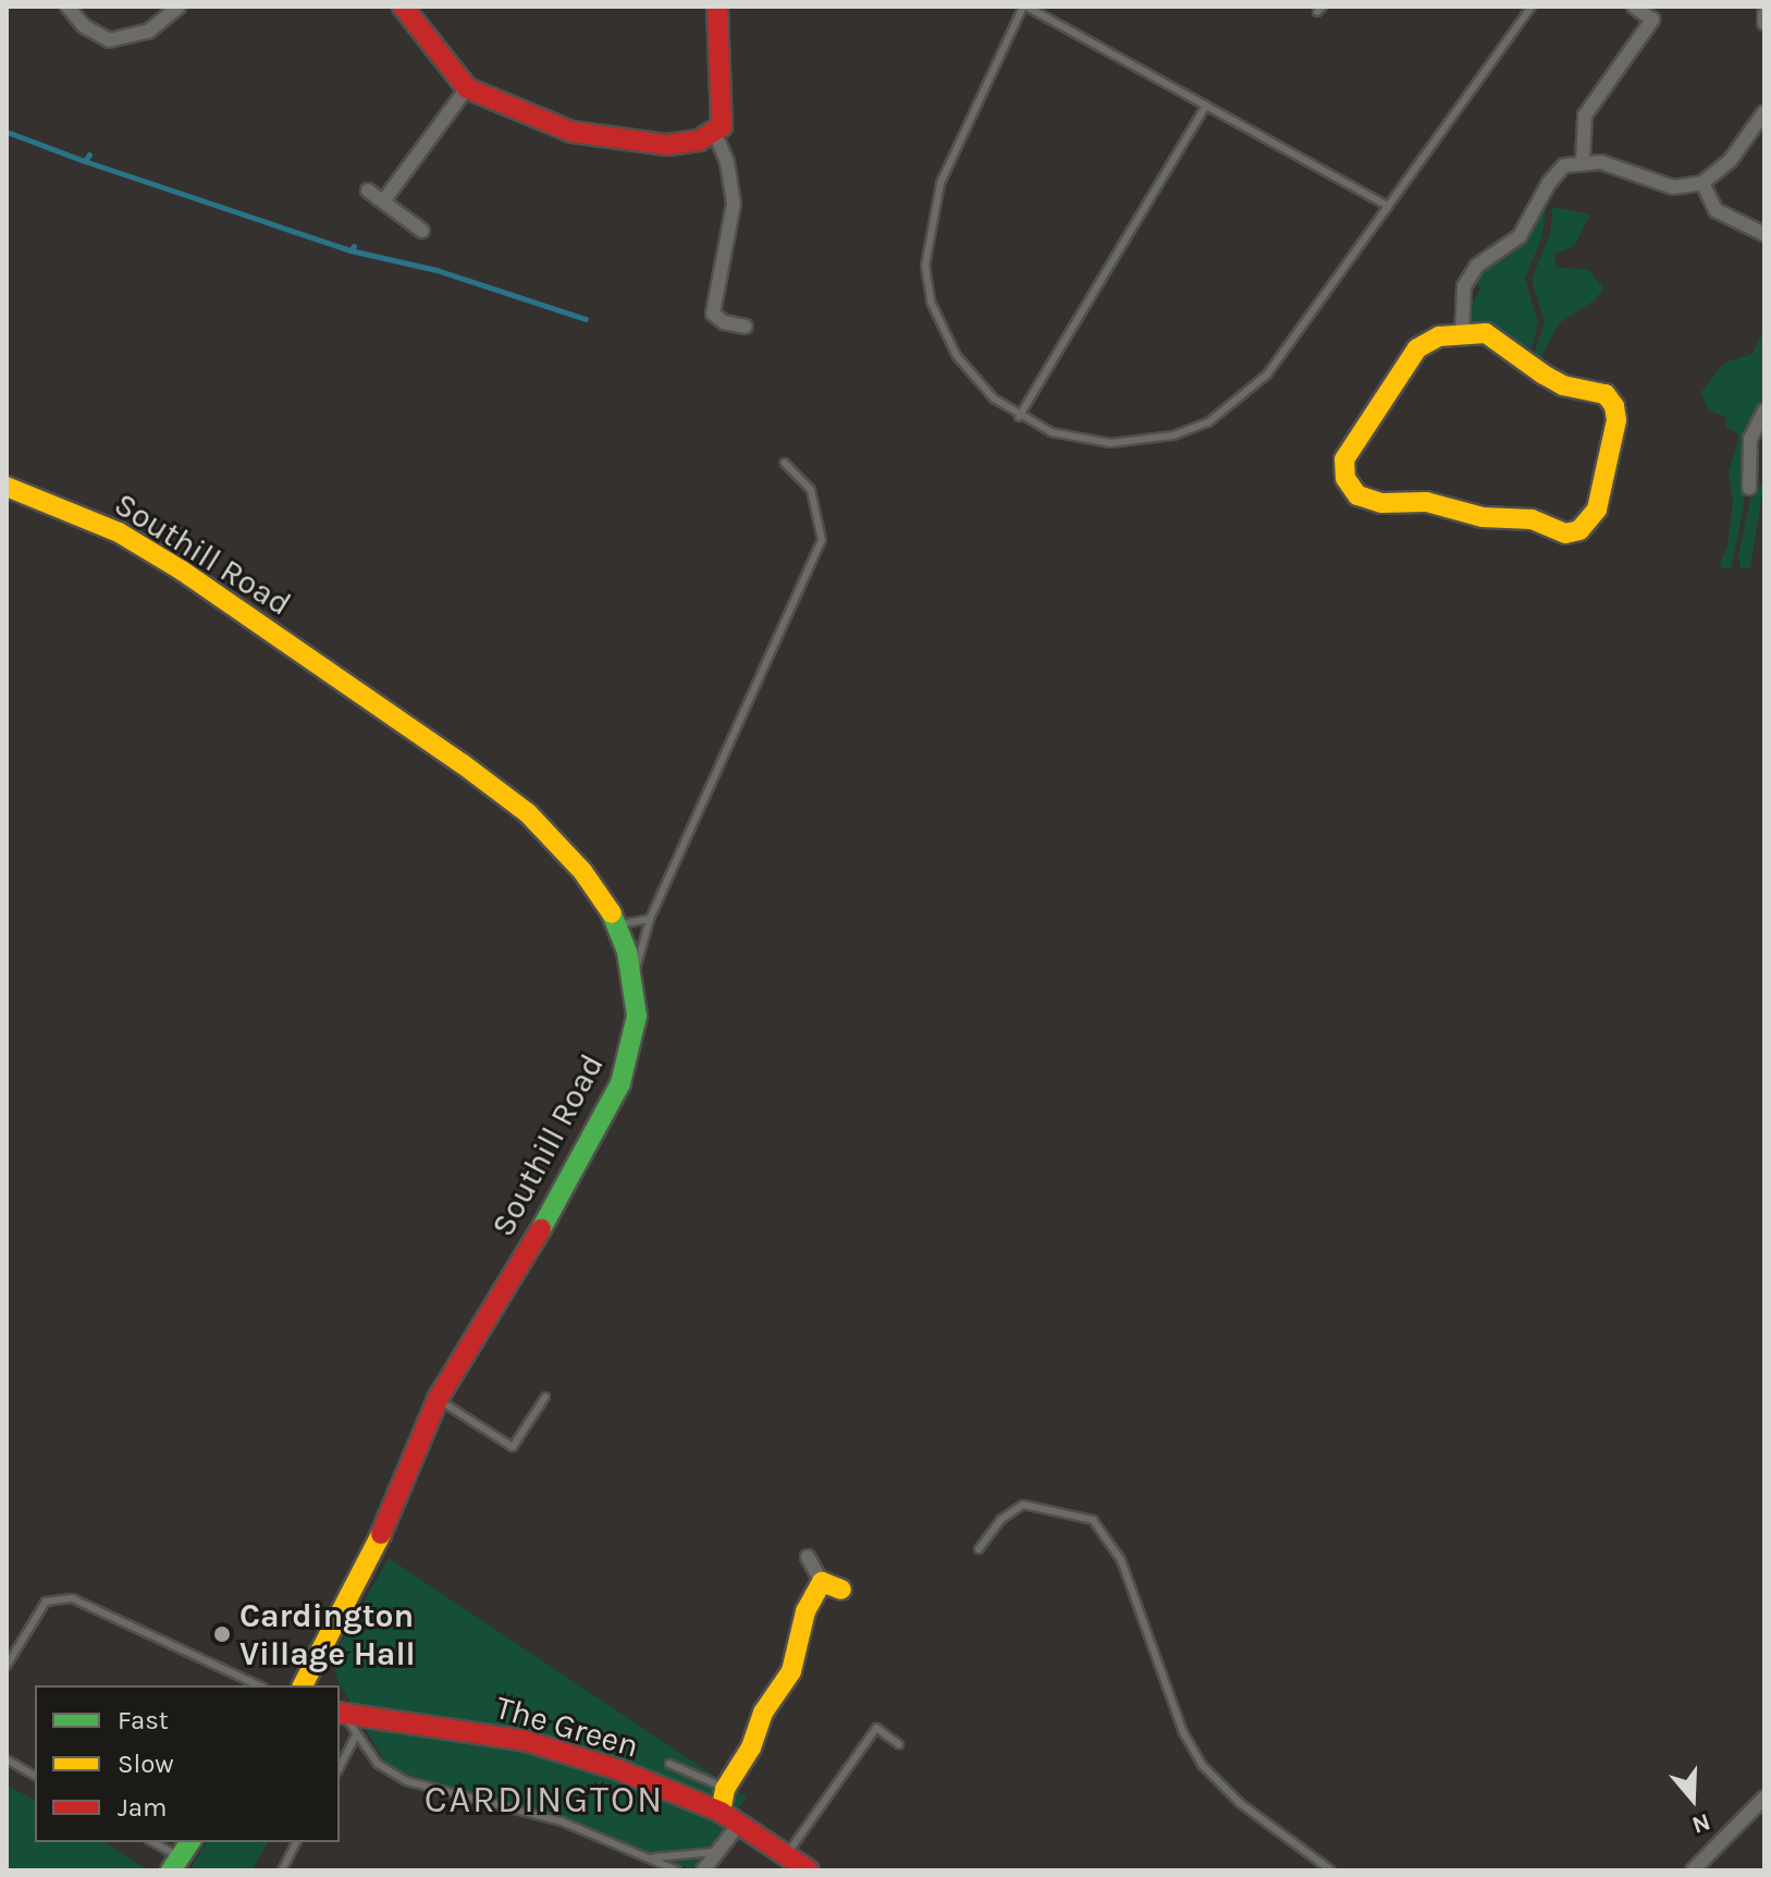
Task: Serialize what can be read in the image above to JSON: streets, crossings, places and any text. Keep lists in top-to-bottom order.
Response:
{
  "streets": {
    "street": ["Southill Road", "The Green"]
  },
  "districts": ["CARDINGTON"],
  "places": ["Cardington Village Hall"],
  "legend": ["Fast", "Slow", "Jam"],
  "north": "bottom"
}
